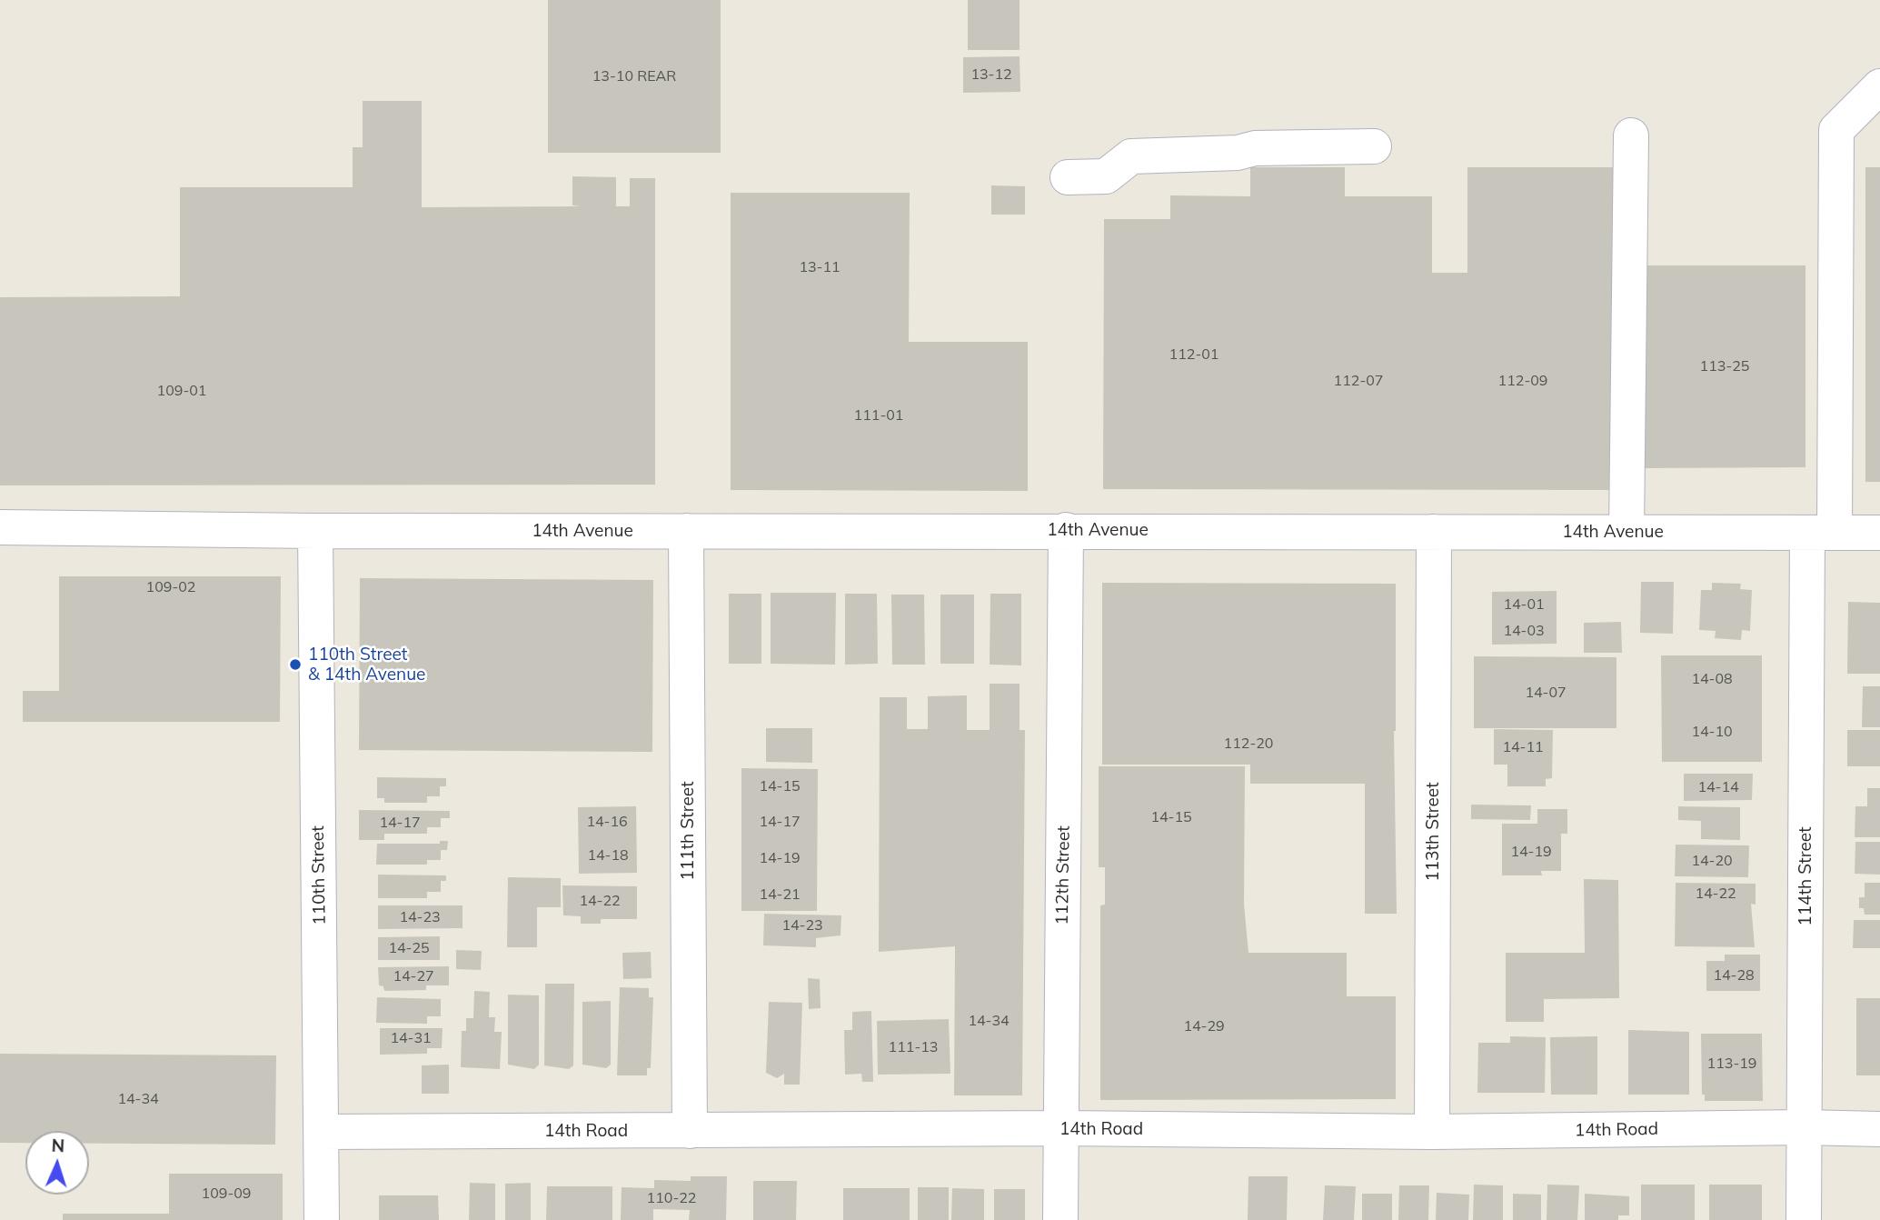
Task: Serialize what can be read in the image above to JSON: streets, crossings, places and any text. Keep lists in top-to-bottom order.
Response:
{
  "streets": {
    "street": [
      "14th Avenue",
      "111th Street",
      "113th Street",
      "110th Street",
      "112th Street",
      "114th Street",
      "14th Road"
    ]
  },
  "crossings": [
    ["14th Avenue", "111th Street"],
    ["14th Avenue", "113th Street"],
    ["14th Avenue", "110th Street"],
    ["14th Avenue", "112th Street"],
    ["14th Avenue", "114th Street"],
    ["111th Street", "14th Road"],
    ["113th Street", "14th Road"],
    ["110th Street", "14th Road"],
    ["112th Street", "14th Road"],
    ["114th Street", "14th Road"]
  ],
  "places": ["110th Street & 14th Avenue"],
  "house_numbers": [
    "13-12",
    "13-10 REAR",
    "13-11",
    "112-01",
    "113-25",
    "112-07",
    "112-09",
    "109-01",
    "111-01",
    "109-02",
    "14-01",
    "14-03",
    "14-08",
    "14-07",
    "14-10",
    "112-20",
    "14-11",
    "14-15",
    "14-14",
    "14-15",
    "14-16",
    "14-17",
    "14-17",
    "14-19",
    "14-18",
    "14-19",
    "14-20",
    "14-22",
    "14-21",
    "14-22",
    "14-23",
    "14-23",
    "14-25",
    "14-28",
    "14-27",
    "14-34",
    "14-29",
    "14-31",
    "111-13",
    "113-19",
    "14-34",
    "109-09",
    "110-22"
  ],
  "north": "top"
}
